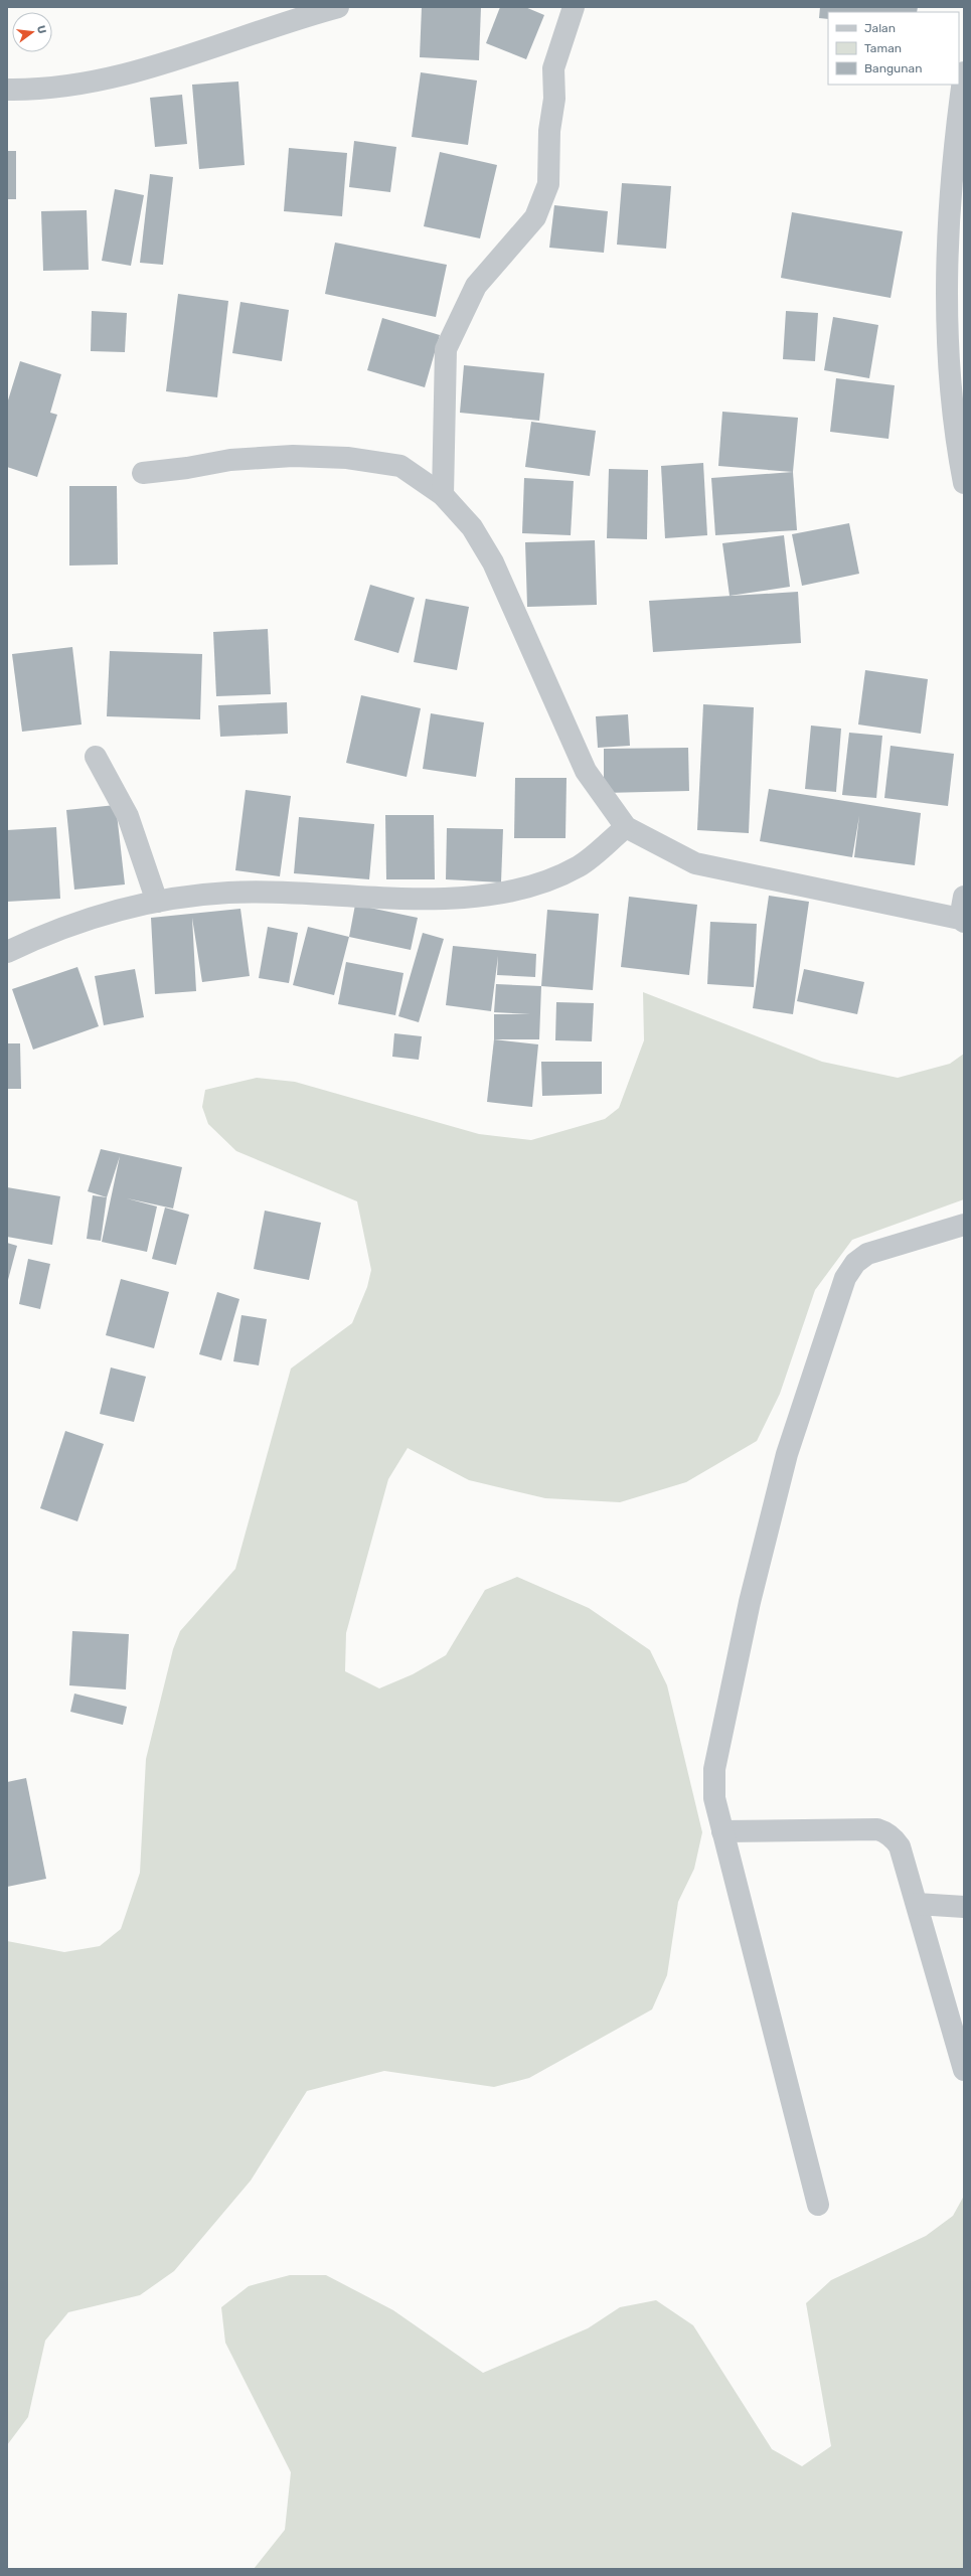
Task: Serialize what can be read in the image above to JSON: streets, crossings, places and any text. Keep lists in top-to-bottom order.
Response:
{
  "legend": ["Jalan", "Taman", "Bangunan"],
  "north": "right"
}
